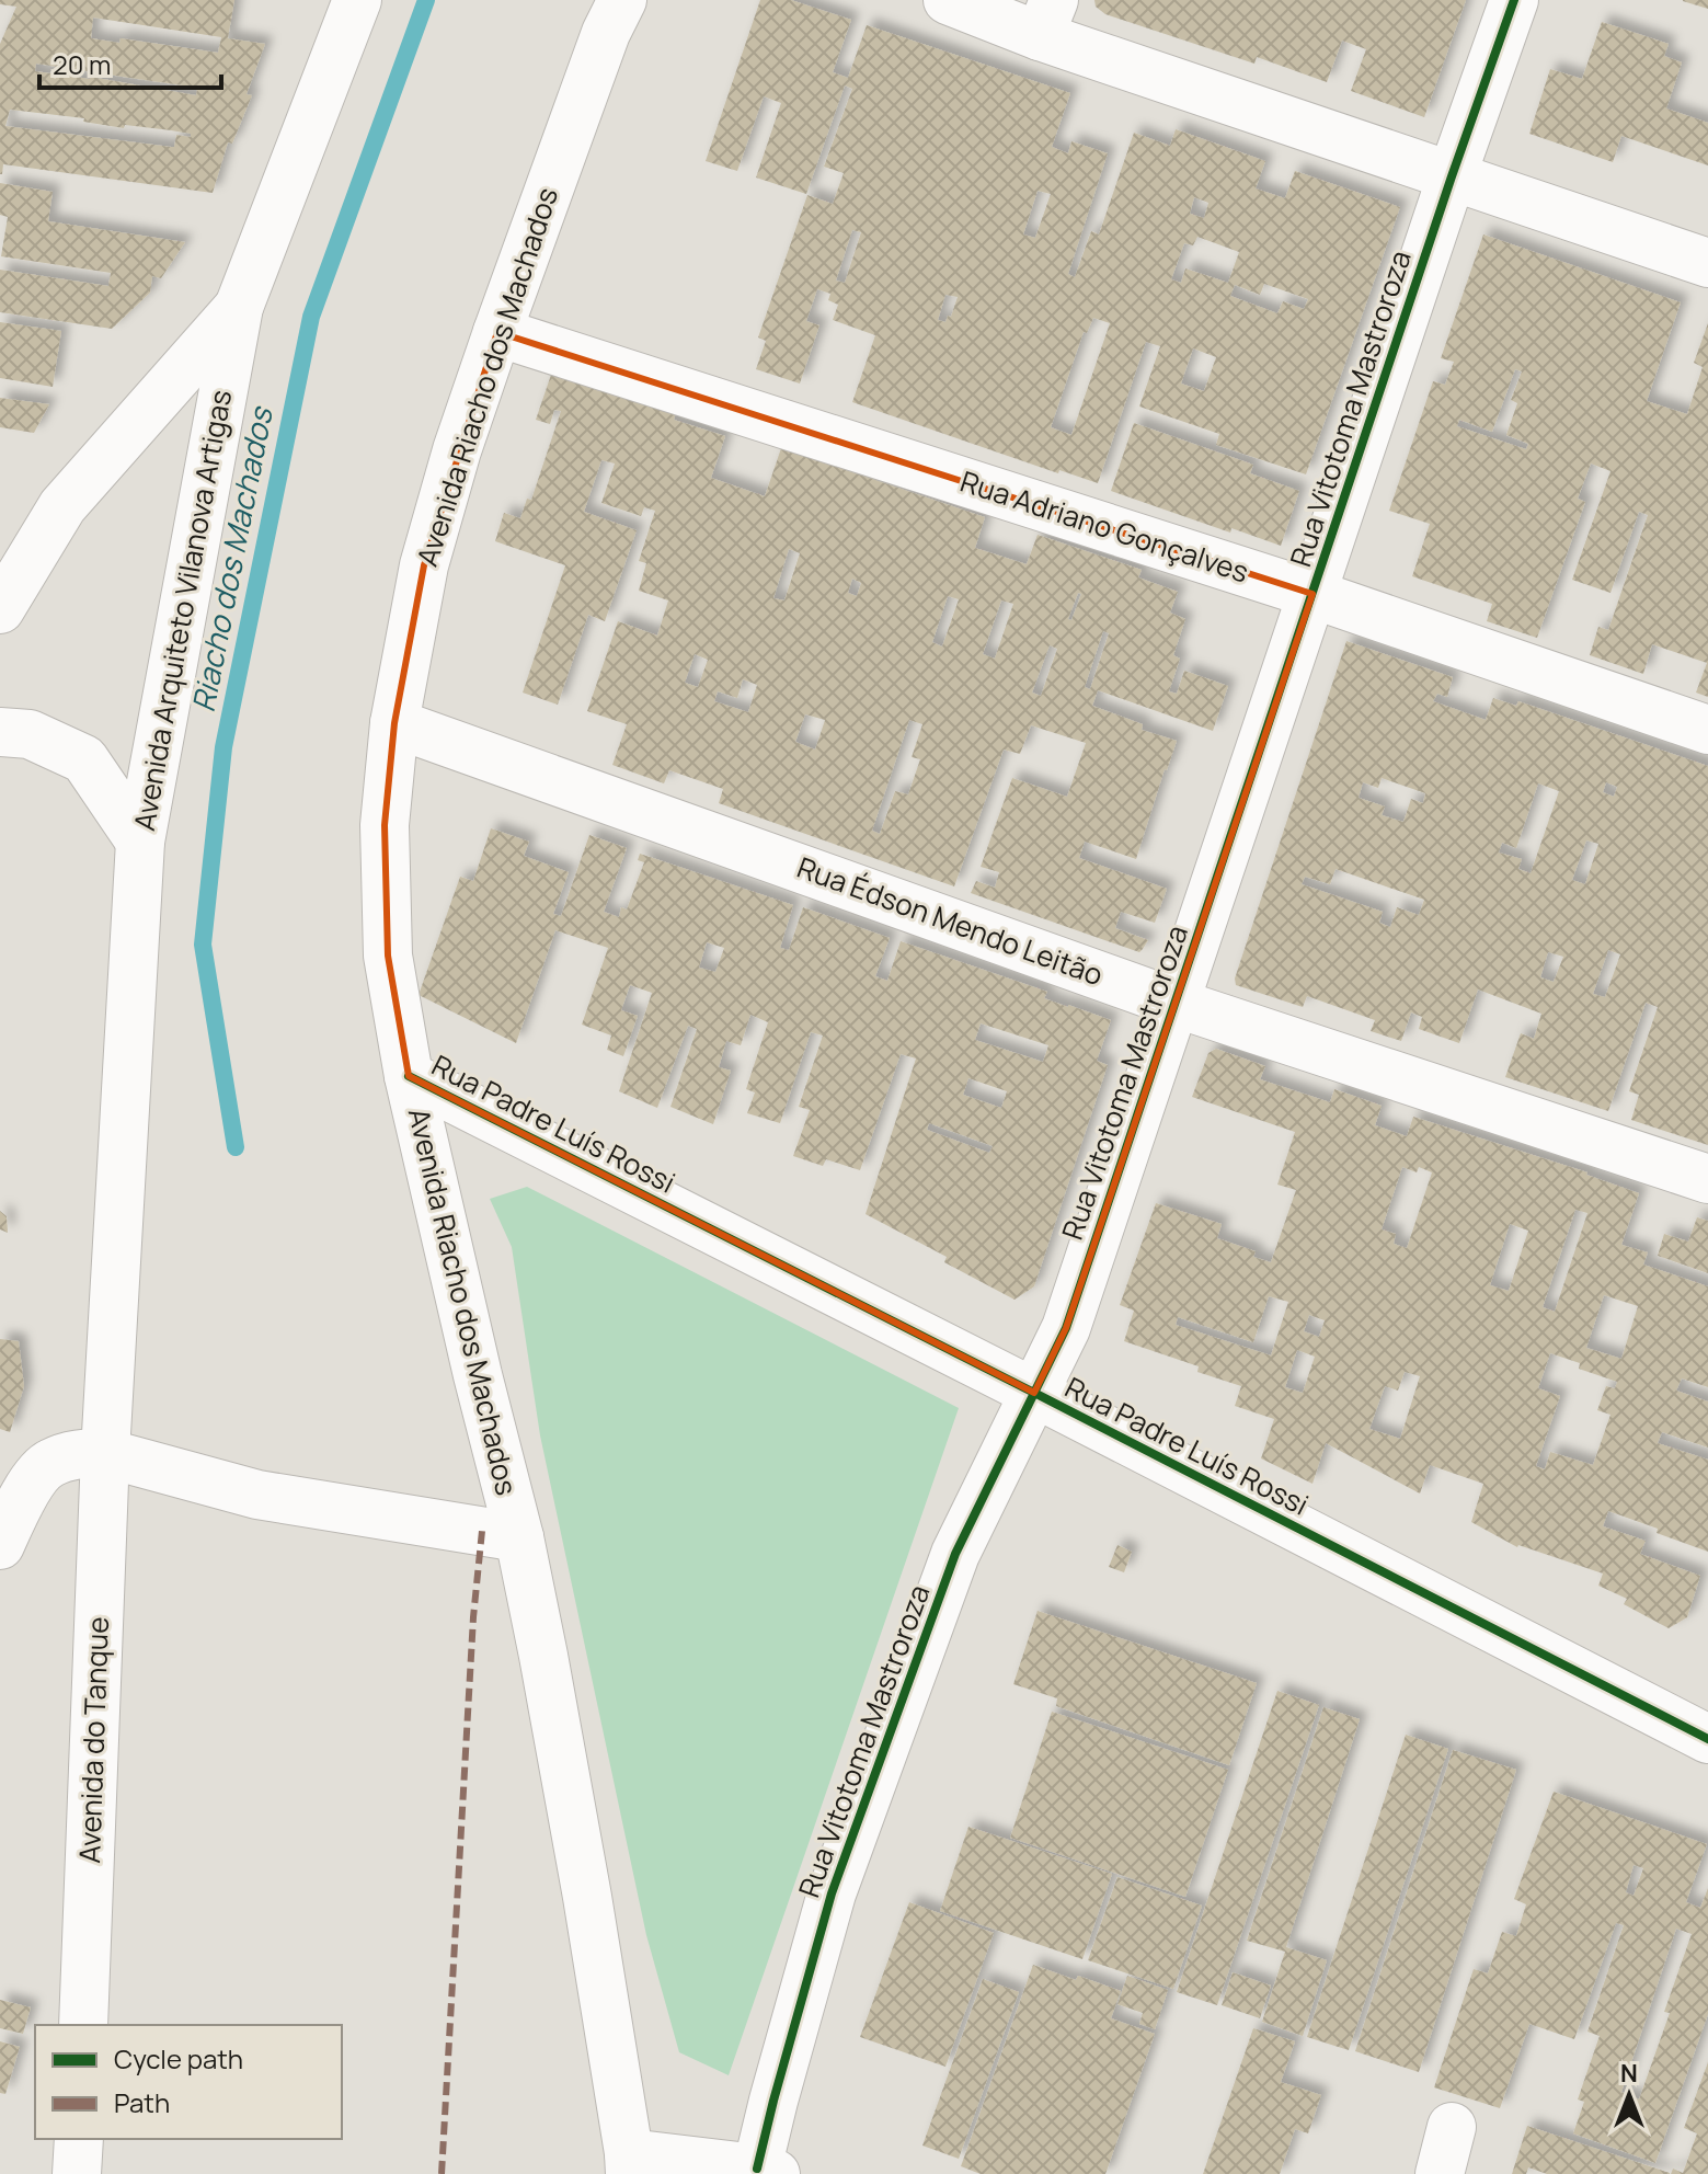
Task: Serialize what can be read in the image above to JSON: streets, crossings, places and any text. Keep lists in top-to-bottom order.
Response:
{
  "streets": {
    "street": [
      "Avenida Riacho dos Machados",
      "Rua Vitotoma Mastroroza",
      "Rua Adriano Gonçalves",
      "Avenida Arquiteto Vilanova Artigas",
      "Rua Édson Mendo Leitão",
      "Rua Padre Luís Rossi",
      "Avenida do Tanque"
    ]
  },
  "crossings": [
    ["Avenida Riacho dos Machados", "Rua Adriano Gonçalves"],
    ["Avenida Riacho dos Machados", "Avenida Arquiteto Vilanova Artigas"],
    ["Avenida Riacho dos Machados", "Rua Édson Mendo Leitão"],
    ["Avenida Riacho dos Machados", "Rua Padre Luís Rossi"],
    ["Avenida Riacho dos Machados", "Avenida do Tanque"],
    ["Rua Vitotoma Mastroroza", "Rua Adriano Gonçalves"],
    ["Rua Vitotoma Mastroroza", "Rua Édson Mendo Leitão"],
    ["Rua Vitotoma Mastroroza", "Rua Padre Luís Rossi"],
    ["Avenida Arquiteto Vilanova Artigas", "Avenida do Tanque"]
  ],
  "water": ["Riacho dos Machados"],
  "legend": ["Cycle path", "Path"],
  "scale_bar": "20 m",
  "north": "top"
}
